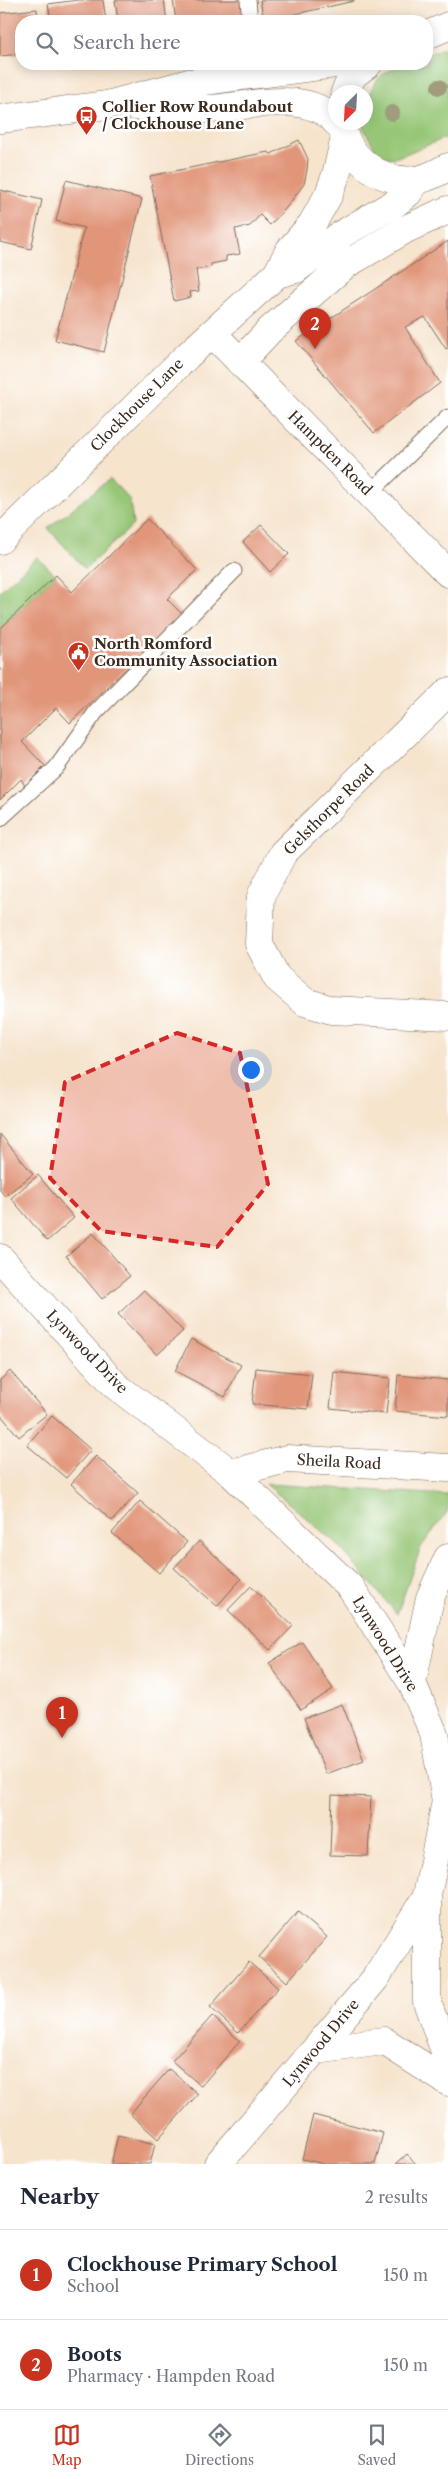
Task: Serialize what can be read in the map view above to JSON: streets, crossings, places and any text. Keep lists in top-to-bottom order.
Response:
{
  "streets": {
    "street": [
      "Clockhouse Lane",
      "Hampden Road",
      "Gelsthorpe Road",
      "Lynwood Drive",
      "Sheila Road"
    ]
  },
  "crossings": [
    ["Clockhouse Lane", "Hampden Road"],
    ["Lynwood Drive", "Sheila Road"]
  ],
  "places": {
    "bus stop": ["Collier Row Roundabout / Clockhouse Lane"],
    "public building": ["North Romford Community Association"]
  },
  "north": "bottom left",
  "page": {
    "search": "Search here",
    "pins": ["2", "1"],
    "heading": ["Nearby", "2 results"],
    "list": [
      {
        "mark": "1",
        "name": "Clockhouse Primary School",
        "note": "School",
        "value": "150 m"
      },
      {
        "mark": "2",
        "name": "Boots",
        "note": "Pharmacy · Hampden Road",
        "value": "150 m"
      }
    ],
    "nav": ["Map", "Directions", "Saved"]
  }
}
